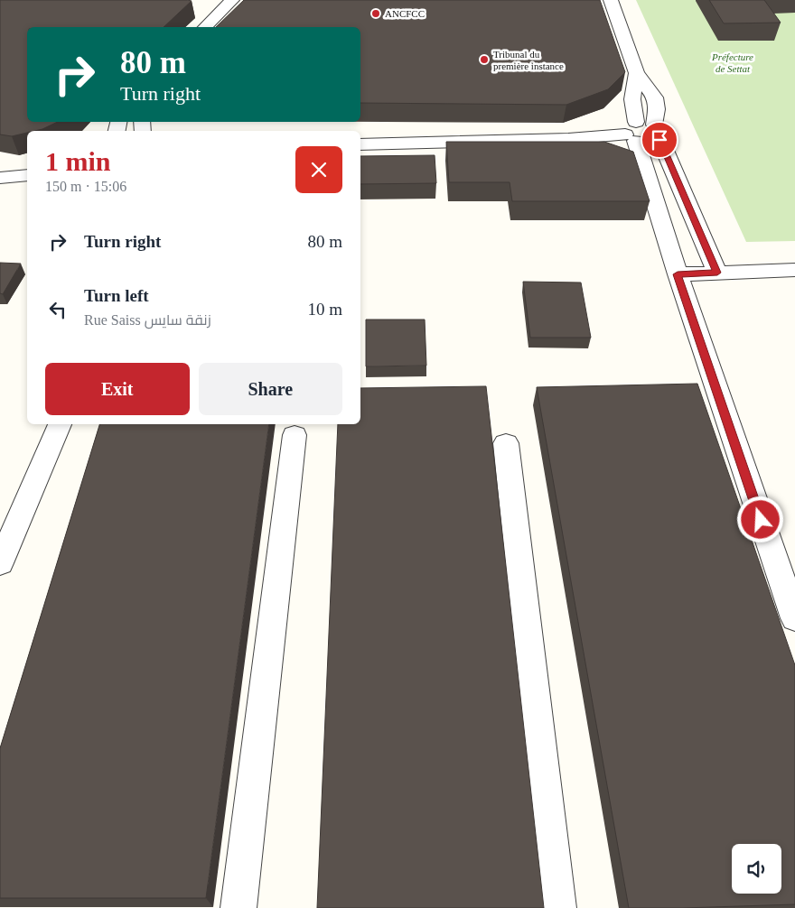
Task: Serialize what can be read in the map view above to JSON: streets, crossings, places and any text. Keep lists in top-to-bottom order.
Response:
{
  "parks": ["Préfecture de Settat"],
  "places": ["ANCFCC", "Tribunal du première instance"],
  "page": {
    "turn": ["80 m", "Turn right"],
    "heading": ["1 min", "150 m · 15:06"],
    "list": [
      {
        "name": "Turn right",
        "value": "80 m"
      },
      {
        "name": "Turn left",
        "note": "Rue Saiss زنقة سايس",
        "value": "10 m"
      }
    ],
    "buttons": ["Exit", "Share"]
  }
}
